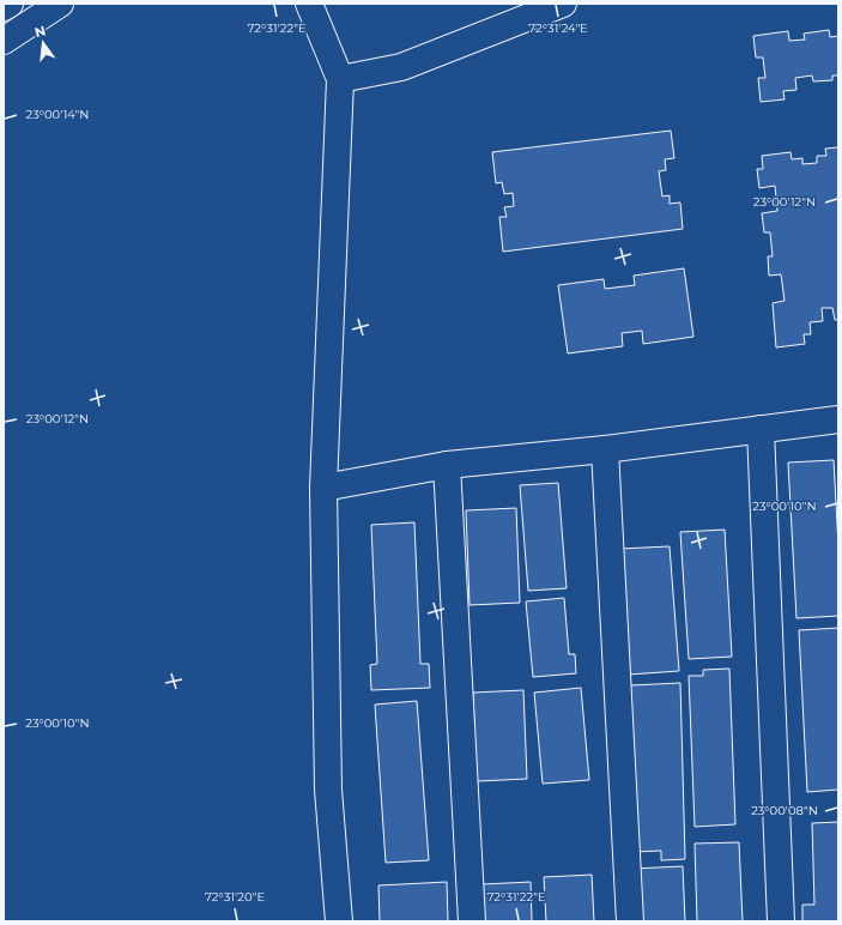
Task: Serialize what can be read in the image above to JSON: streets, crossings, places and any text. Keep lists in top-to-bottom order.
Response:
{
  "north": "top",
  "coordinates": [
    "72°31'22\"E",
    "72°31'24\"E",
    "23°00'14\"N",
    "23°00'12\"N",
    "23°00'10\"N",
    "23°00'08\"N",
    "72°31'20\"E"
  ]
}
